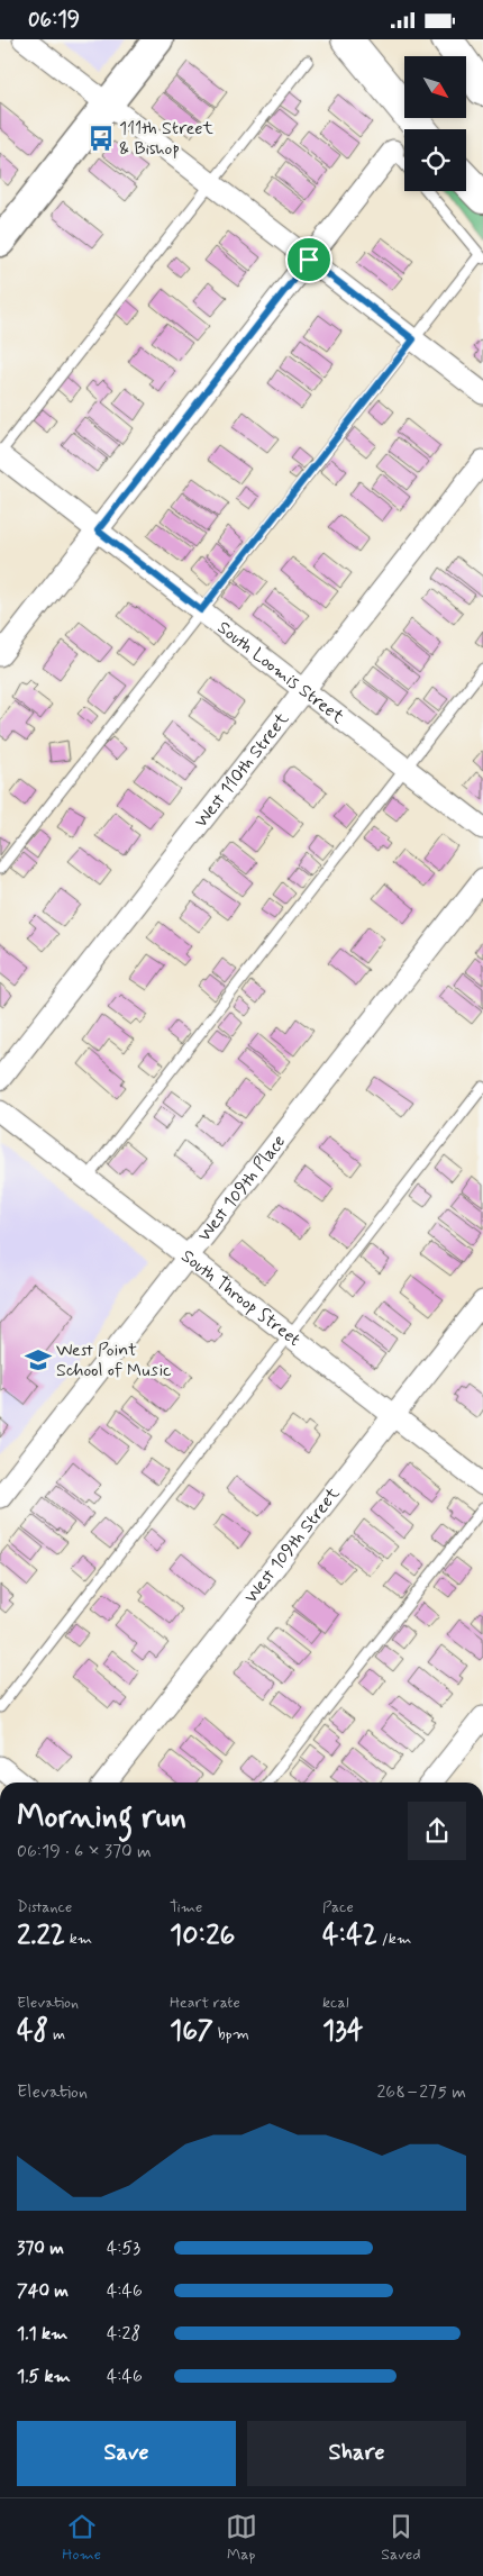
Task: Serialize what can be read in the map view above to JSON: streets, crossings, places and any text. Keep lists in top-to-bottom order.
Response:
{
  "streets": {
    "street": [
      "South Loomis Street",
      "West 110th Street",
      "West 109th Place",
      "South Throop Street",
      "West 109th Street"
    ]
  },
  "crossings": [
    ["South Loomis Street", "West 110th Street"],
    ["West 109th Place", "South Throop Street"],
    ["South Throop Street", "West 109th Street"]
  ],
  "places": {
    "bus stop": ["111th Street & Bishop"],
    "school or university": ["West Point School of Music"]
  },
  "north": "bottom right",
  "page": {
    "status": "06:19",
    "heading": ["Morning run", "06:19 · 6 × 370 m"],
    "stats": [
      ["Distance", "2.22 km"],
      ["Time", "10:26"],
      ["Pace", "4:42 /km"],
      ["Elevation", "48 m"],
      ["Heart rate", "167 bpm"],
      ["kcal", "134"]
    ],
    "chart": ["Elevation", "268–275 m"],
    "list": [
      {
        "name": "370 m",
        "note": "4:53"
      },
      {
        "name": "740 m",
        "note": "4:46"
      },
      {
        "name": "1.1 km",
        "note": "4:28"
      },
      {
        "name": "1.5 km",
        "note": "4:46"
      }
    ],
    "buttons": ["Save", "Share"],
    "tabs": ["Home", "Map", "Saved"]
  }
}
